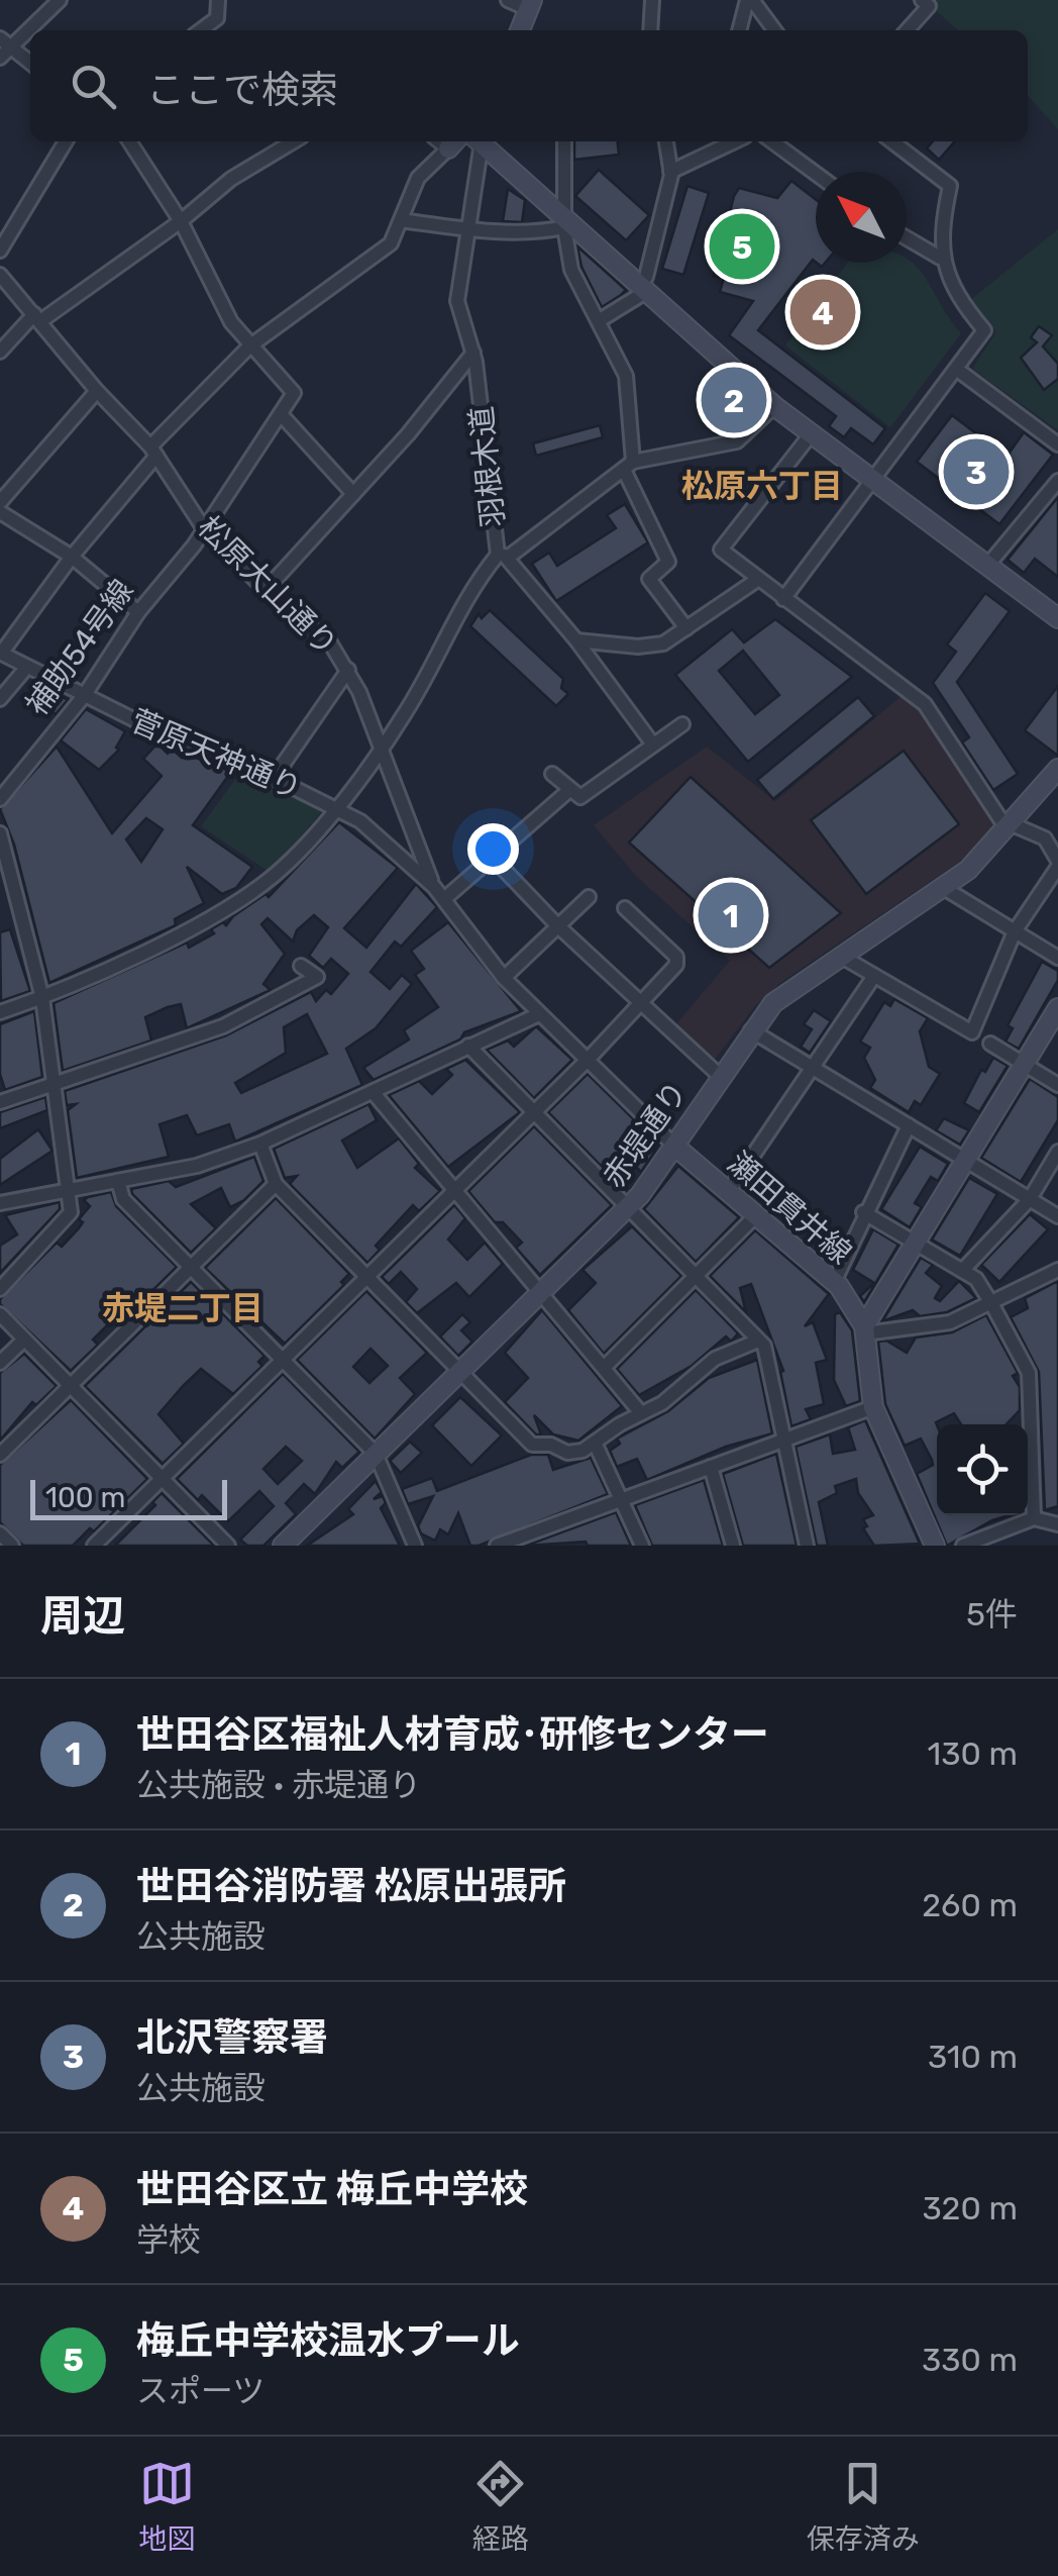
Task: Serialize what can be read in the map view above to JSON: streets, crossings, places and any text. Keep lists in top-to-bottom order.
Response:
{
  "streets": {
    "street": [
      "羽根木道",
      "松原大山通り",
      "補助54号線",
      "菅原天神通り",
      "赤堤通り",
      "瀬田貫井線"
    ]
  },
  "crossings": [
    ["羽根木道", "松原大山通り"],
    ["羽根木道", "菅原天神通り"],
    ["松原大山通り", "補助54号線"],
    ["松原大山通り", "菅原天神通り"],
    ["補助54号線", "菅原天神通り"],
    ["赤堤通り", "瀬田貫井線"]
  ],
  "districts": ["松原六丁目", "赤堤二丁目"],
  "scale_bar": "100 m",
  "north": "top left",
  "page": {
    "search": "ここで検索",
    "pins": [
      "5",
      "4",
      "2",
      "3",
      "1"
    ],
    "scale": "100 m",
    "heading": ["周辺", "5件"],
    "list": [
      {
        "mark": "1",
        "name": "世田谷区福祉人材育成･研修センター",
        "note": "公共施設 · 赤堤通り",
        "value": "130 m"
      },
      {
        "mark": "2",
        "name": "世田谷消防署 松原出張所",
        "note": "公共施設",
        "value": "260 m"
      },
      {
        "mark": "3",
        "name": "北沢警察署",
        "note": "公共施設",
        "value": "310 m"
      },
      {
        "mark": "4",
        "name": "世田谷区立 梅丘中学校",
        "note": "学校",
        "value": "320 m"
      },
      {
        "mark": "5",
        "name": "梅丘中学校温水プール",
        "note": "スポーツ",
        "value": "330 m"
      }
    ],
    "nav": ["地図", "経路", "保存済み"]
  }
}
